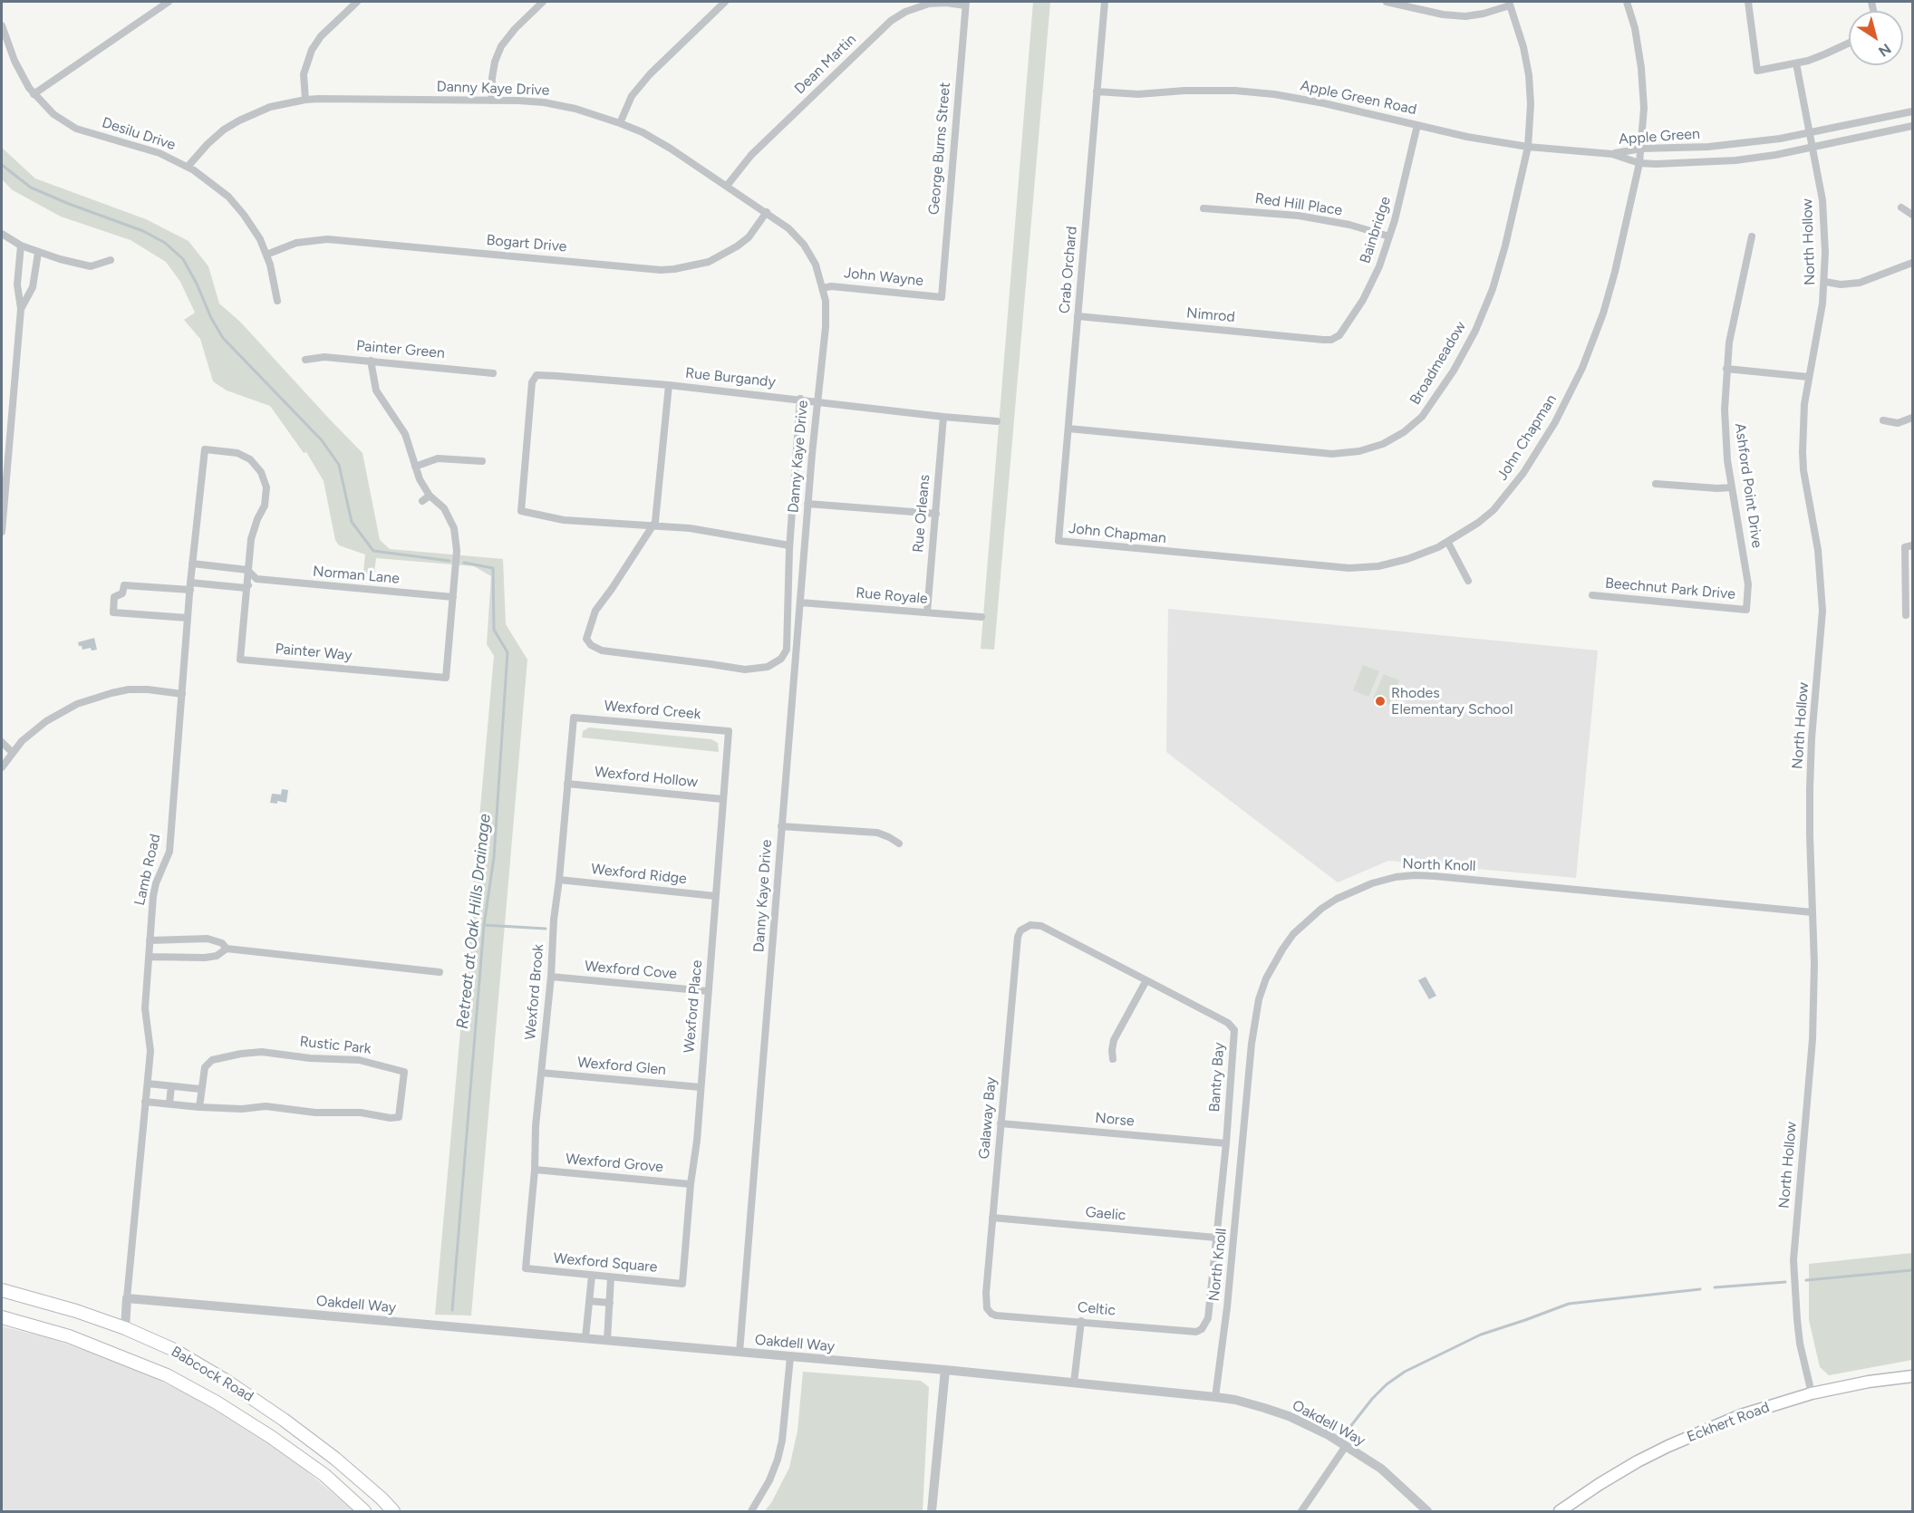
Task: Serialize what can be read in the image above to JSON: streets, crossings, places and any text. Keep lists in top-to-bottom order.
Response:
{
  "streets": {
    "main road": ["Babcock Road", "Eckhert Road"],
    "street": [
      "Dean Martin",
      "Danny Kaye Drive",
      "Apple Green Road",
      "Desilu Drive",
      "Apple Green",
      "George Burns Street",
      "Red Hill Place",
      "Bainbridge",
      "North Hollow",
      "Bogart Drive",
      "Crab Orchard",
      "John Wayne",
      "Nimrod",
      "Painter Green",
      "Broadmeadow",
      "Rue Burgandy",
      "John Chapman",
      "Ashford Point Drive",
      "Rue Orleans",
      "Norman Lane",
      "Beechnut Park Drive",
      "Rue Royale",
      "Painter Way",
      "Wexford Creek",
      "Wexford Hollow",
      "North Knoll",
      "Lamb Road",
      "Wexford Ridge",
      "Wexford Cove",
      "Wexford Brook",
      "Wexford Place",
      "Rustic Park",
      "Wexford Glen",
      "Bantry Bay",
      "Galaway Bay",
      "Norse",
      "Wexford Grove",
      "Gaelic",
      "Wexford Square",
      "Oakdell Way",
      "Celtic"
    ]
  },
  "crossings": [
    ["Dean Martin", "Danny Kaye Drive"],
    ["Dean Martin", "George Burns Street"],
    ["Danny Kaye Drive", "Desilu Drive"],
    ["Danny Kaye Drive", "Bogart Drive"],
    ["Danny Kaye Drive", "John Wayne"],
    ["Danny Kaye Drive", "Rue Burgandy"],
    ["Danny Kaye Drive", "Rue Royale"],
    ["Danny Kaye Drive", "Oakdell Way"],
    ["Apple Green Road", "Apple Green"],
    ["Apple Green Road", "Bainbridge"],
    ["Apple Green Road", "Crab Orchard"],
    ["Apple Green Road", "Broadmeadow"],
    ["Desilu Drive", "Bogart Drive"],
    ["Apple Green", "North Hollow"],
    ["Apple Green", "John Chapman"],
    ["George Burns Street", "John Wayne"],
    ["Red Hill Place", "Bainbridge"],
    ["Bainbridge", "Nimrod"],
    ["North Hollow", "North Knoll"],
    ["North Hollow", "Eckhert Road"],
    ["Crab Orchard", "Nimrod"],
    ["Crab Orchard", "Broadmeadow"],
    ["Crab Orchard", "John Chapman"],
    ["Painter Green", "Painter Way"],
    ["Rue Burgandy", "Rue Orleans"],
    ["Ashford Point Drive", "Beechnut Park Drive"],
    ["Rue Orleans", "Rue Royale"],
    ["Norman Lane", "Painter Way"],
    ["Painter Way", "Lamb Road"],
    ["Wexford Creek", "Wexford Brook"],
    ["Wexford Creek", "Wexford Place"],
    ["Wexford Hollow", "Wexford Brook"],
    ["Wexford Hollow", "Wexford Place"],
    ["North Knoll", "Oakdell Way"],
    ["Lamb Road", "Rustic Park"],
    ["Lamb Road", "Oakdell Way"],
    ["Lamb Road", "Babcock Road"],
    ["Wexford Ridge", "Wexford Brook"],
    ["Wexford Ridge", "Wexford Place"],
    ["Wexford Cove", "Wexford Brook"],
    ["Wexford Cove", "Wexford Place"],
    ["Wexford Brook", "Wexford Glen"],
    ["Wexford Brook", "Wexford Grove"],
    ["Wexford Brook", "Wexford Square"],
    ["Wexford Place", "Wexford Glen"],
    ["Wexford Place", "Wexford Grove"],
    ["Wexford Place", "Wexford Square"],
    ["Bantry Bay", "Galaway Bay"],
    ["Bantry Bay", "Norse"],
    ["Bantry Bay", "Gaelic"],
    ["Bantry Bay", "Celtic"],
    ["Galaway Bay", "Norse"],
    ["Galaway Bay", "Gaelic"],
    ["Galaway Bay", "Celtic"]
  ],
  "water": ["Retreat at Oak Hills Drainage"],
  "places": ["Rhodes Elementary School"],
  "north": "bottom right"
}
